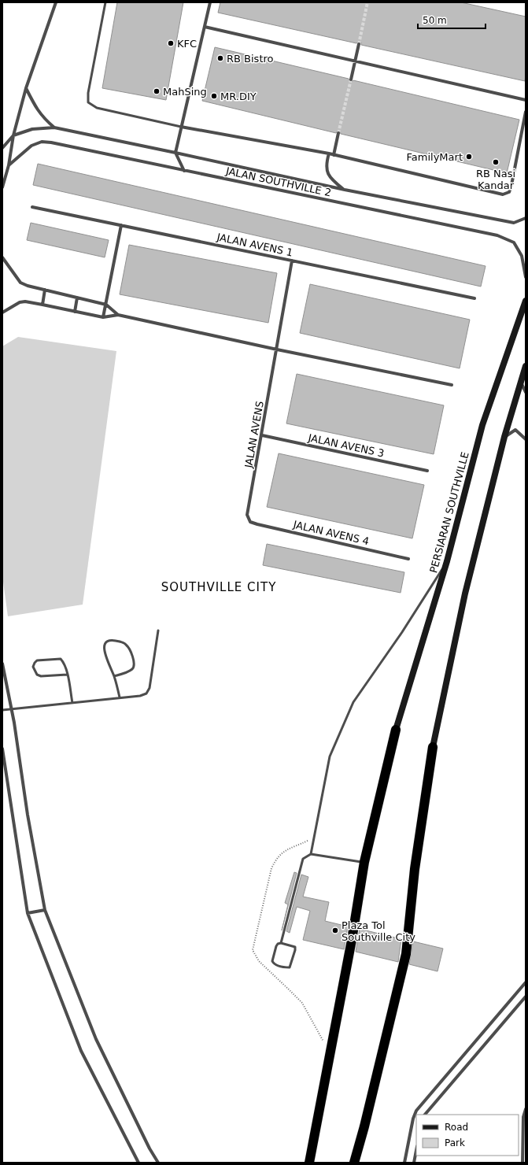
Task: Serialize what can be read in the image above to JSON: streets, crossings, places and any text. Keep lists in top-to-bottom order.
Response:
{
  "streets": {
    "main road": ["PERSIARAN SOUTHVILLE"],
    "street": [
      "JALAN SOUTHVILLE 2",
      "JALAN AVENS 1",
      "JALAN AVENS",
      "JALAN AVENS 3",
      "JALAN AVENS 4"
    ]
  },
  "crossings": [
    ["JALAN AVENS 1", "JALAN AVENS"],
    ["JALAN AVENS", "JALAN AVENS 3"],
    ["JALAN AVENS", "JALAN AVENS 4"]
  ],
  "districts": ["SOUTHVILLE CITY"],
  "places": [
    "KFC",
    "RB Bistro",
    "MahSing",
    "MR.DIY",
    "FamilyMart",
    "RB Nasi Kandar",
    "Plaza Tol Southville City"
  ],
  "legend": ["Road", "Park"],
  "scale_bar": "50 m"
}
